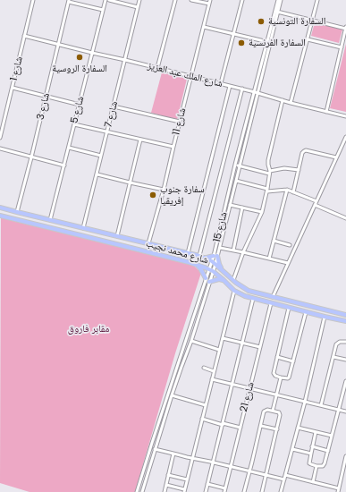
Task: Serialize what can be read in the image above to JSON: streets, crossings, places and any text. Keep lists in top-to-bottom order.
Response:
{
  "streets": {
    "main road": ["شارع محمد نجيب"],
    "street": [
      "شارع 1",
      "شارع الملك عبد العزيز",
      "شارع 3",
      "شارع 5",
      "شارع 7",
      "شارع 11",
      "شارع 15",
      "شارع 21"
    ]
  },
  "crossings": [
    ["شارع 1", "شارع الملك عبد العزيز"],
    ["شارع الملك عبد العزيز", "شارع 3"],
    ["شارع الملك عبد العزيز", "شارع 5"],
    ["شارع الملك عبد العزيز", "شارع 7"],
    ["شارع الملك عبد العزيز", "شارع 11"],
    ["شارع الملك عبد العزيز", "شارع 15"],
    ["شارع 3", "شارع محمد نجيب"],
    ["شارع 5", "شارع محمد نجيب"],
    ["شارع 7", "شارع محمد نجيب"],
    ["شارع 11", "شارع محمد نجيب"],
    ["شارع 15", "شارع محمد نجيب"],
    ["شارع محمد نجيب", "شارع 21"]
  ],
  "parks": ["مقابر فاروق"],
  "places": [
    "السفارة التونسية",
    "السفارة الفرنسية",
    "السفارة الروسية",
    "سفارة جنوب إفريقيا"
  ]
}
